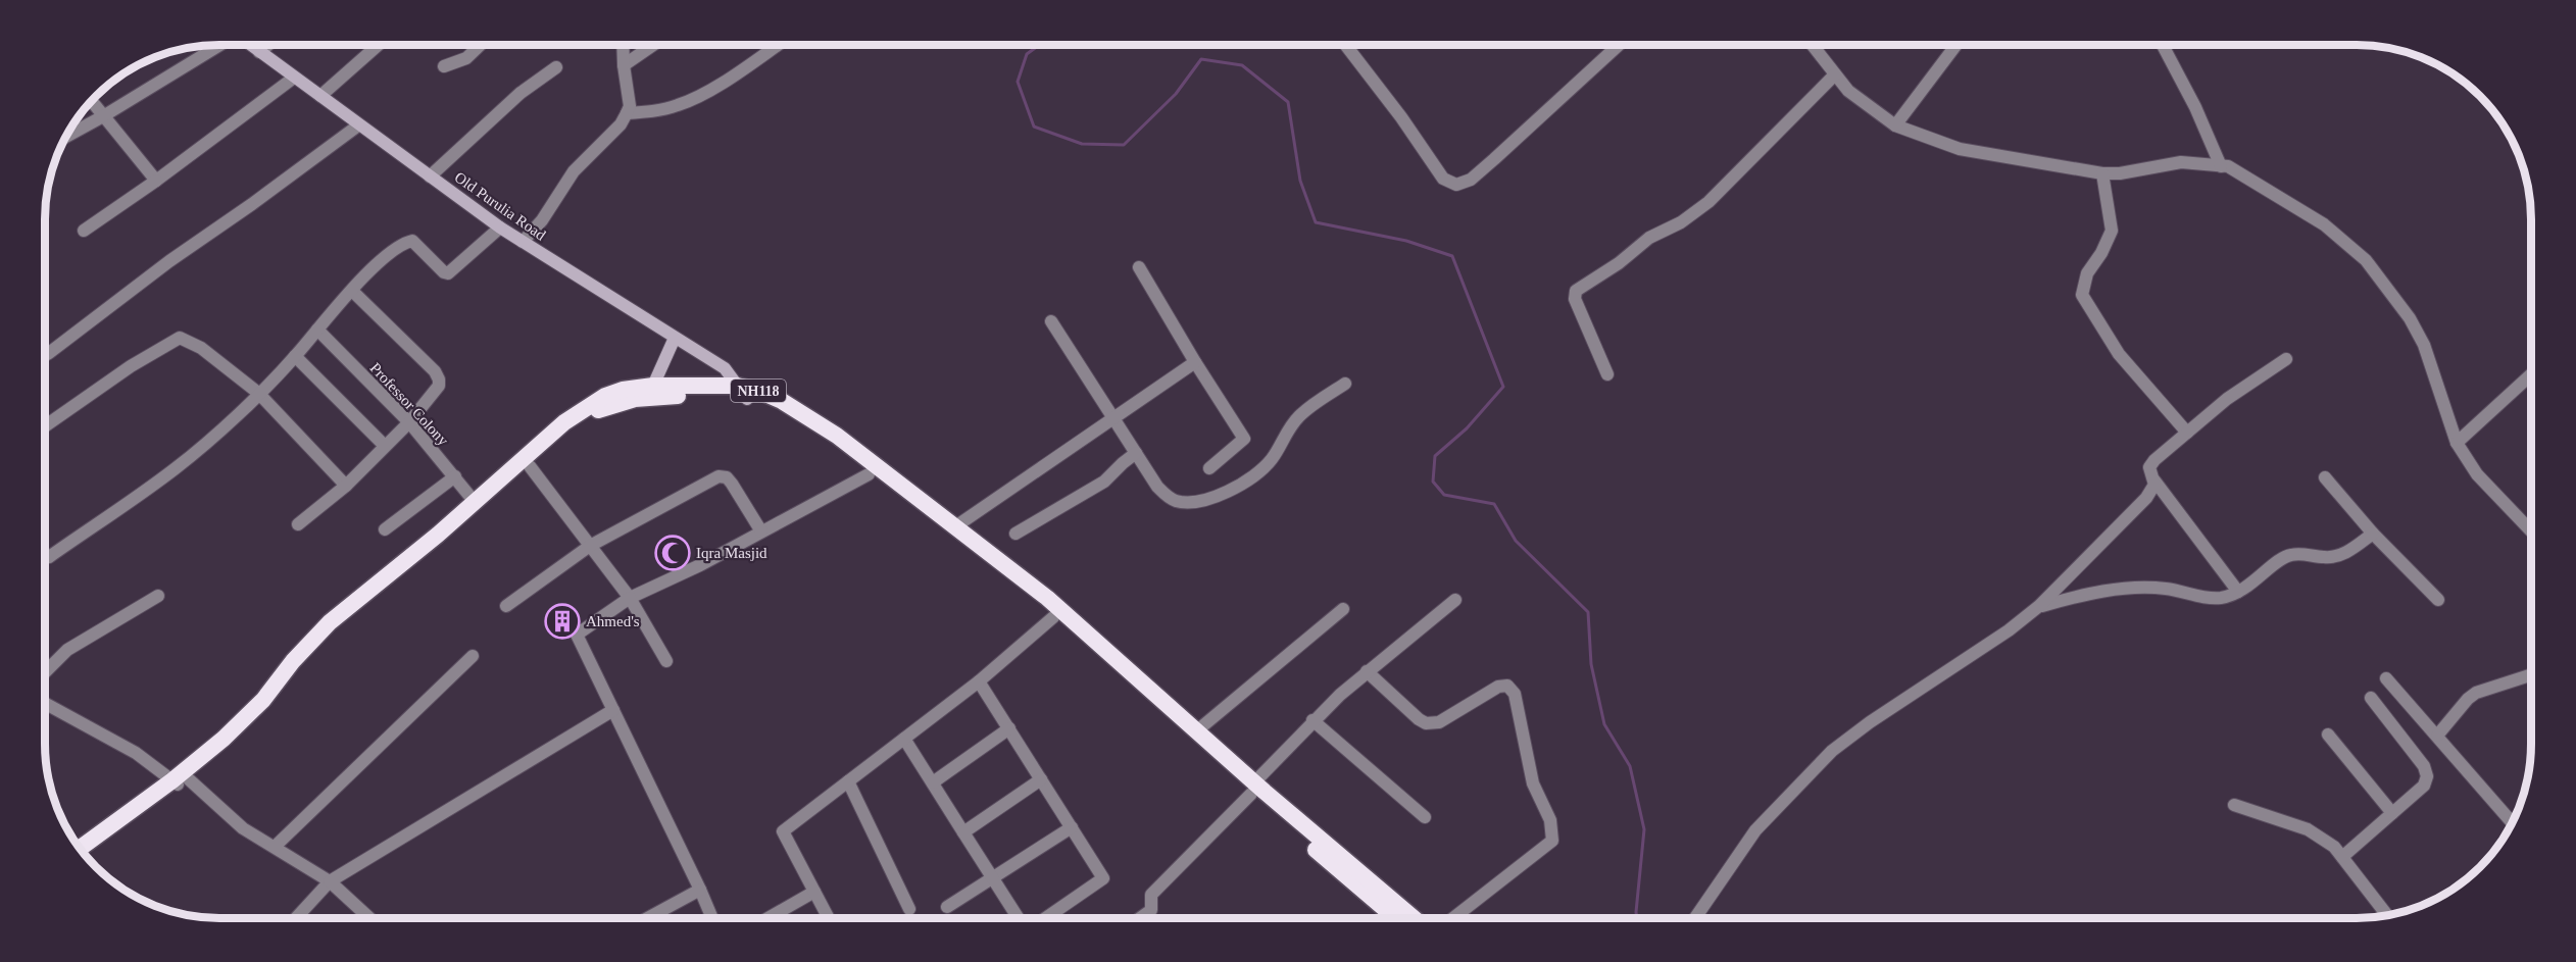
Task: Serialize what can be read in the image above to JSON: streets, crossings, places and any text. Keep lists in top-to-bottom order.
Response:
{
  "streets": {
    "highway": ["NH118"],
    "main road": ["Old Purulia Road"],
    "street": ["Professor Colony"]
  },
  "crossings": [
    ["Old Purulia Road", "NH118"],
    ["NH118", "Professor Colony"]
  ],
  "places": {
    "mosque": ["Iqra Masjid"],
    "building": ["Ahmed's"]
  }
}
